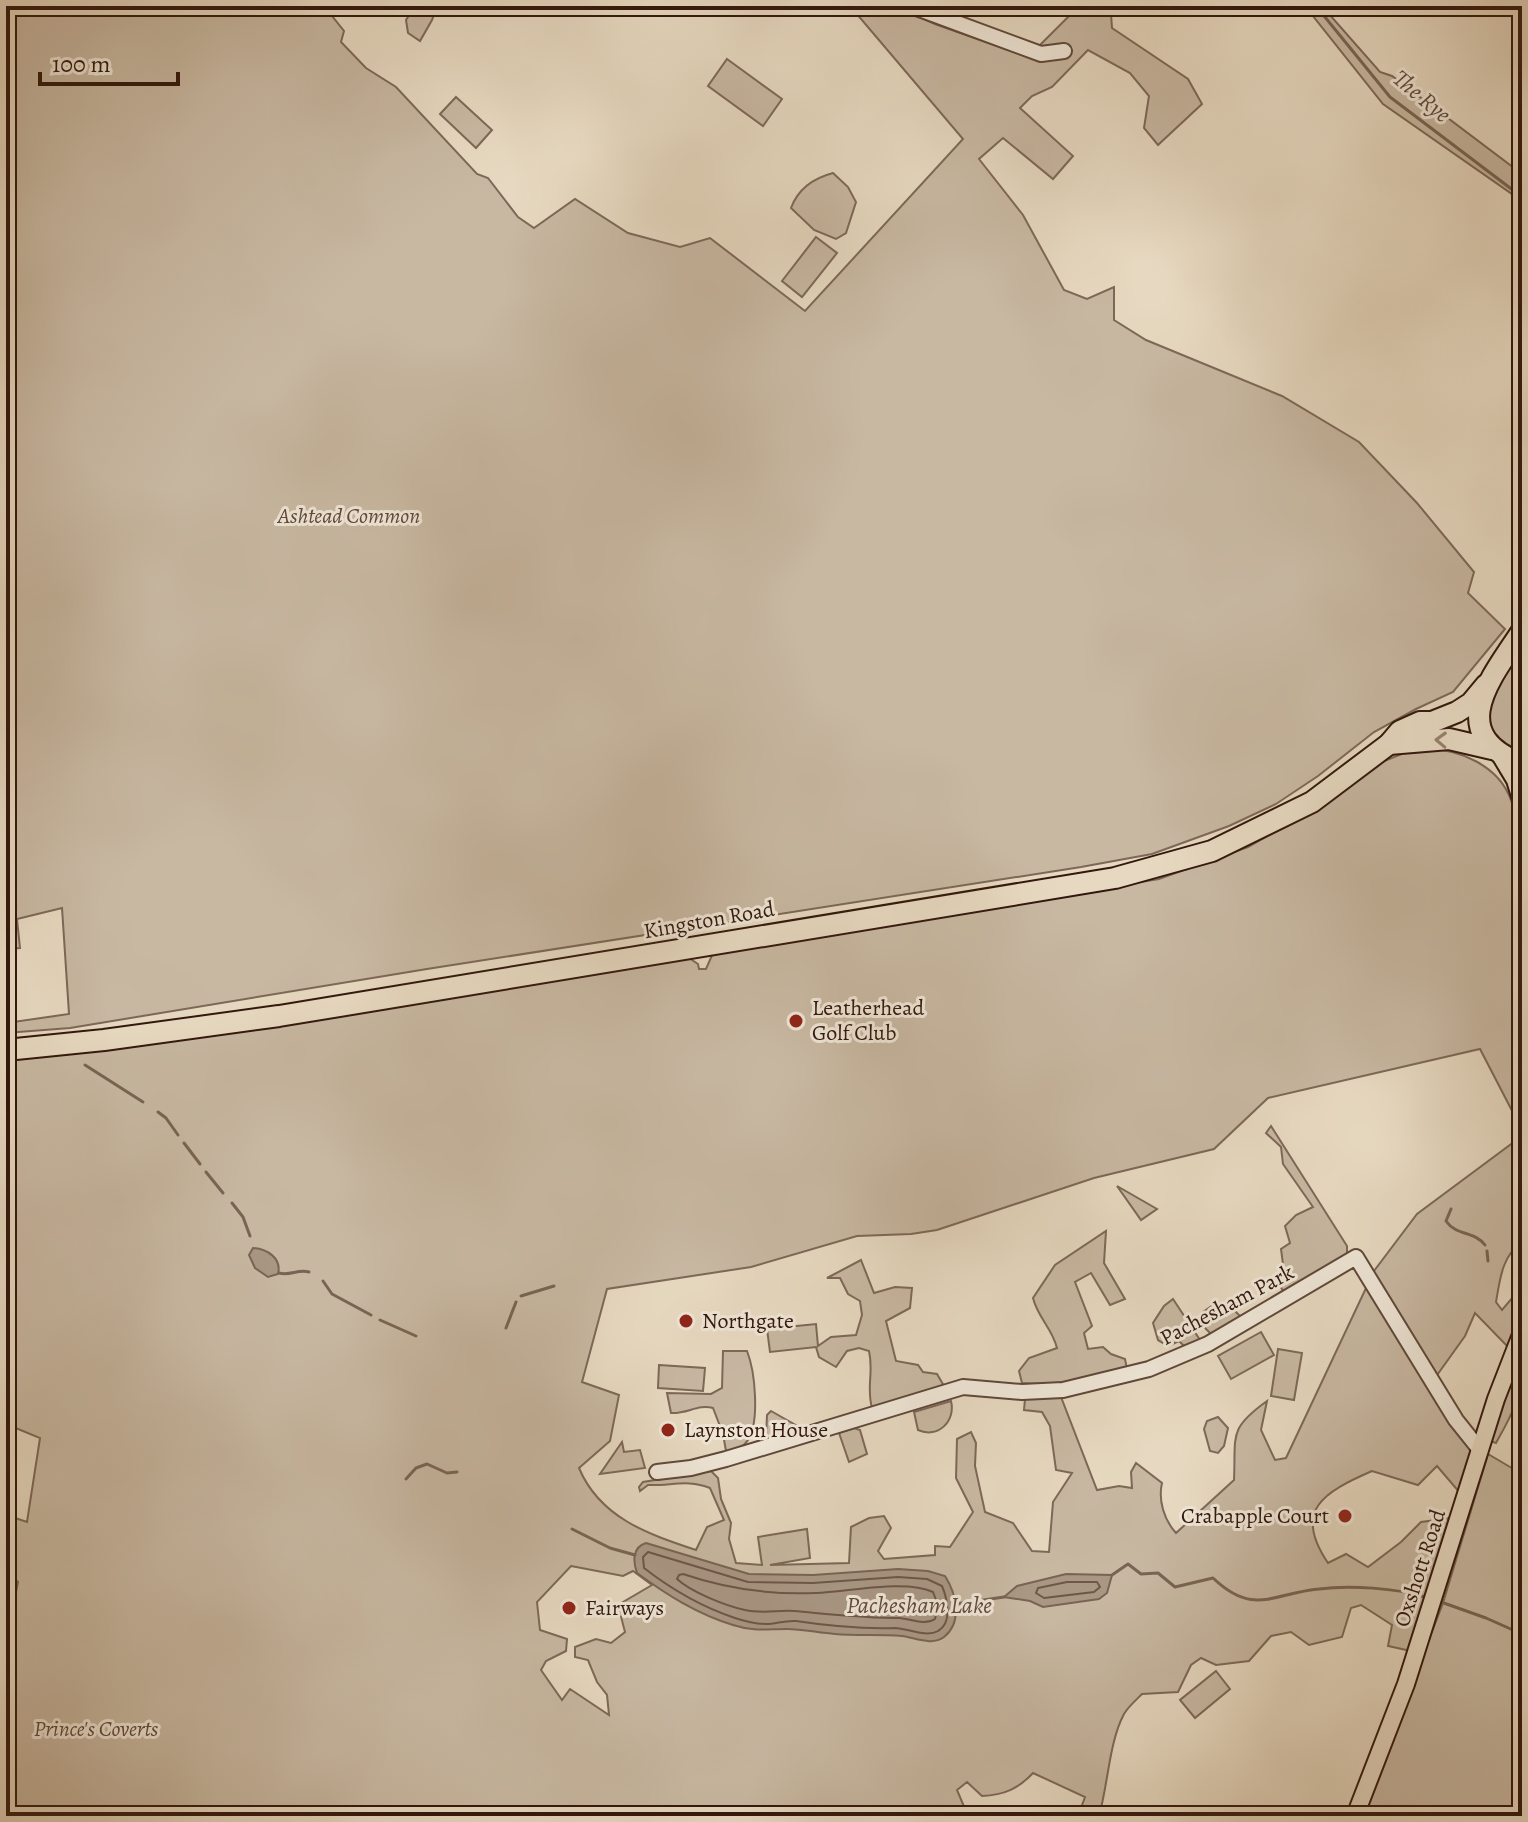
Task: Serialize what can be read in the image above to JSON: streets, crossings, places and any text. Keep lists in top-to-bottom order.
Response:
{
  "streets": {
    "highway": ["Kingston Road"],
    "main road": ["Oxshott Road"],
    "street": ["Pachesham Park"]
  },
  "crossings": [
    ["Pachesham Park", "Oxshott Road"]
  ],
  "water": ["The Rye", "Pachesham Lake"],
  "parks": ["Ashtead Common", "Prince's Coverts"],
  "places": [
    "Leatherhead Golf Club",
    "Northgate",
    "Laynston House",
    "Crabapple Court",
    "Fairways"
  ],
  "scale_bar": "100 m"
}
